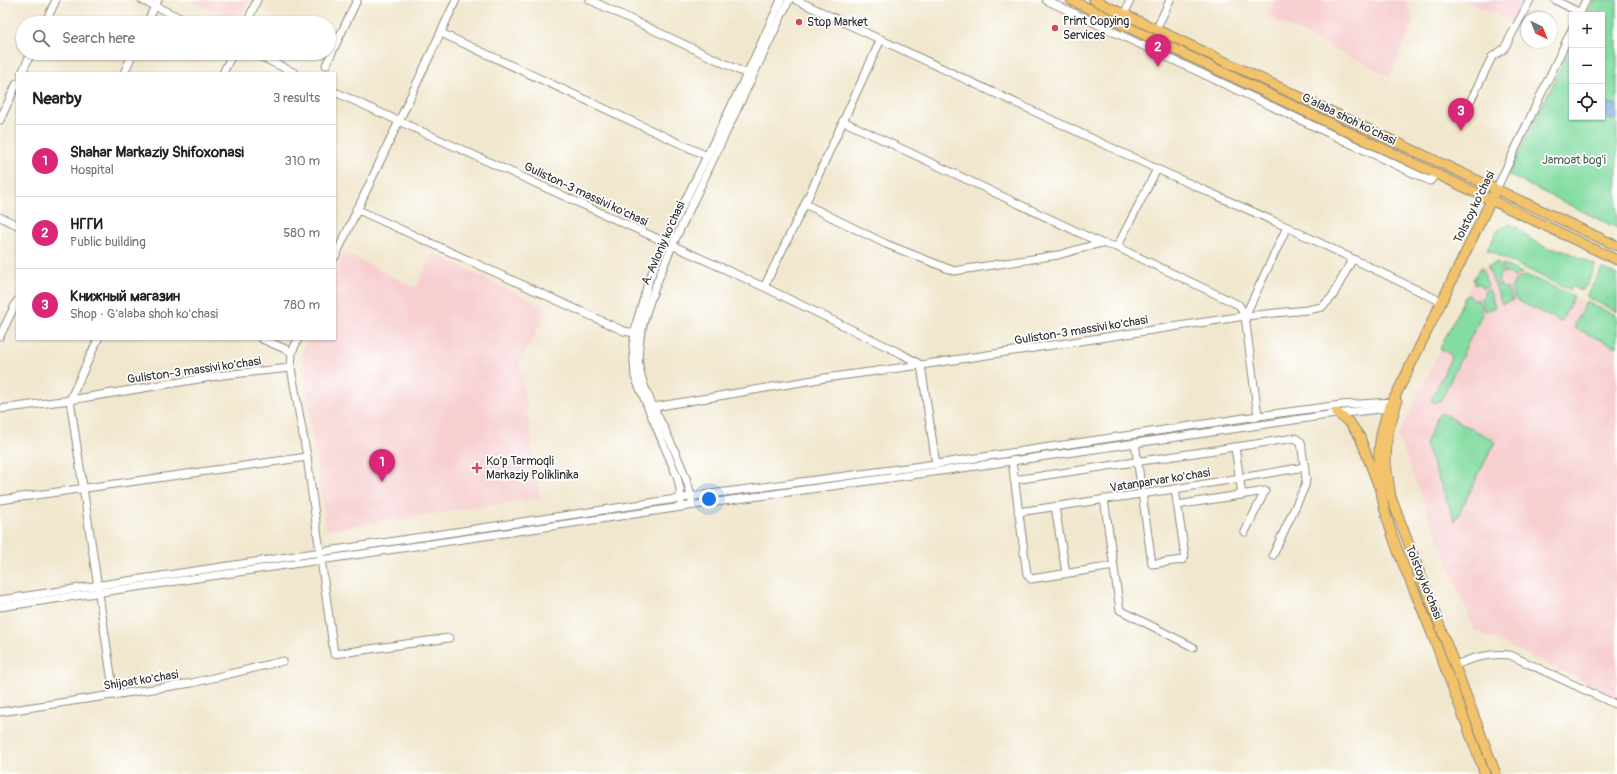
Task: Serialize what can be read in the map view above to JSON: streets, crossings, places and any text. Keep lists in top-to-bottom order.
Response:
{
  "streets": {
    "main road": ["G'alaba shoh ko'chasi", "Tolstoy ko'chasi"],
    "street": [
      "Guliston-3 massivi ko'chasi",
      "A. Avloniy ko'chasi",
      "Vatanparvar ko'chasi",
      "Shijoat ko'chasi"
    ]
  },
  "crossings": [
    ["G'alaba shoh ko'chasi", "Tolstoy ko'chasi"],
    ["Guliston-3 massivi ko'chasi", "A. Avloniy ko'chasi"]
  ],
  "parks": ["Jamoat bog'i"],
  "places": {
    "other": ["Stop Market", "Print Copying Services"],
    "health": ["Ko'p Tarmoqli Markaziy Poliklinika"]
  },
  "north": "bottom right",
  "page": {
    "map_buttons": ["+", "−"],
    "search": "Search here",
    "pins": ["2", "3", "1"],
    "heading": ["Nearby", "3 results"],
    "list": [
      {
        "mark": "1",
        "name": "Shahar Markaziy Shifoxonasi",
        "note": "Hospital",
        "value": "310 m"
      },
      {
        "mark": "2",
        "name": "НГГИ",
        "note": "Public building",
        "value": "580 m"
      },
      {
        "mark": "3",
        "name": "Книжный магазин",
        "note": "Shop · G'alaba shoh ko'chasi",
        "value": "780 m"
      }
    ]
  }
}
